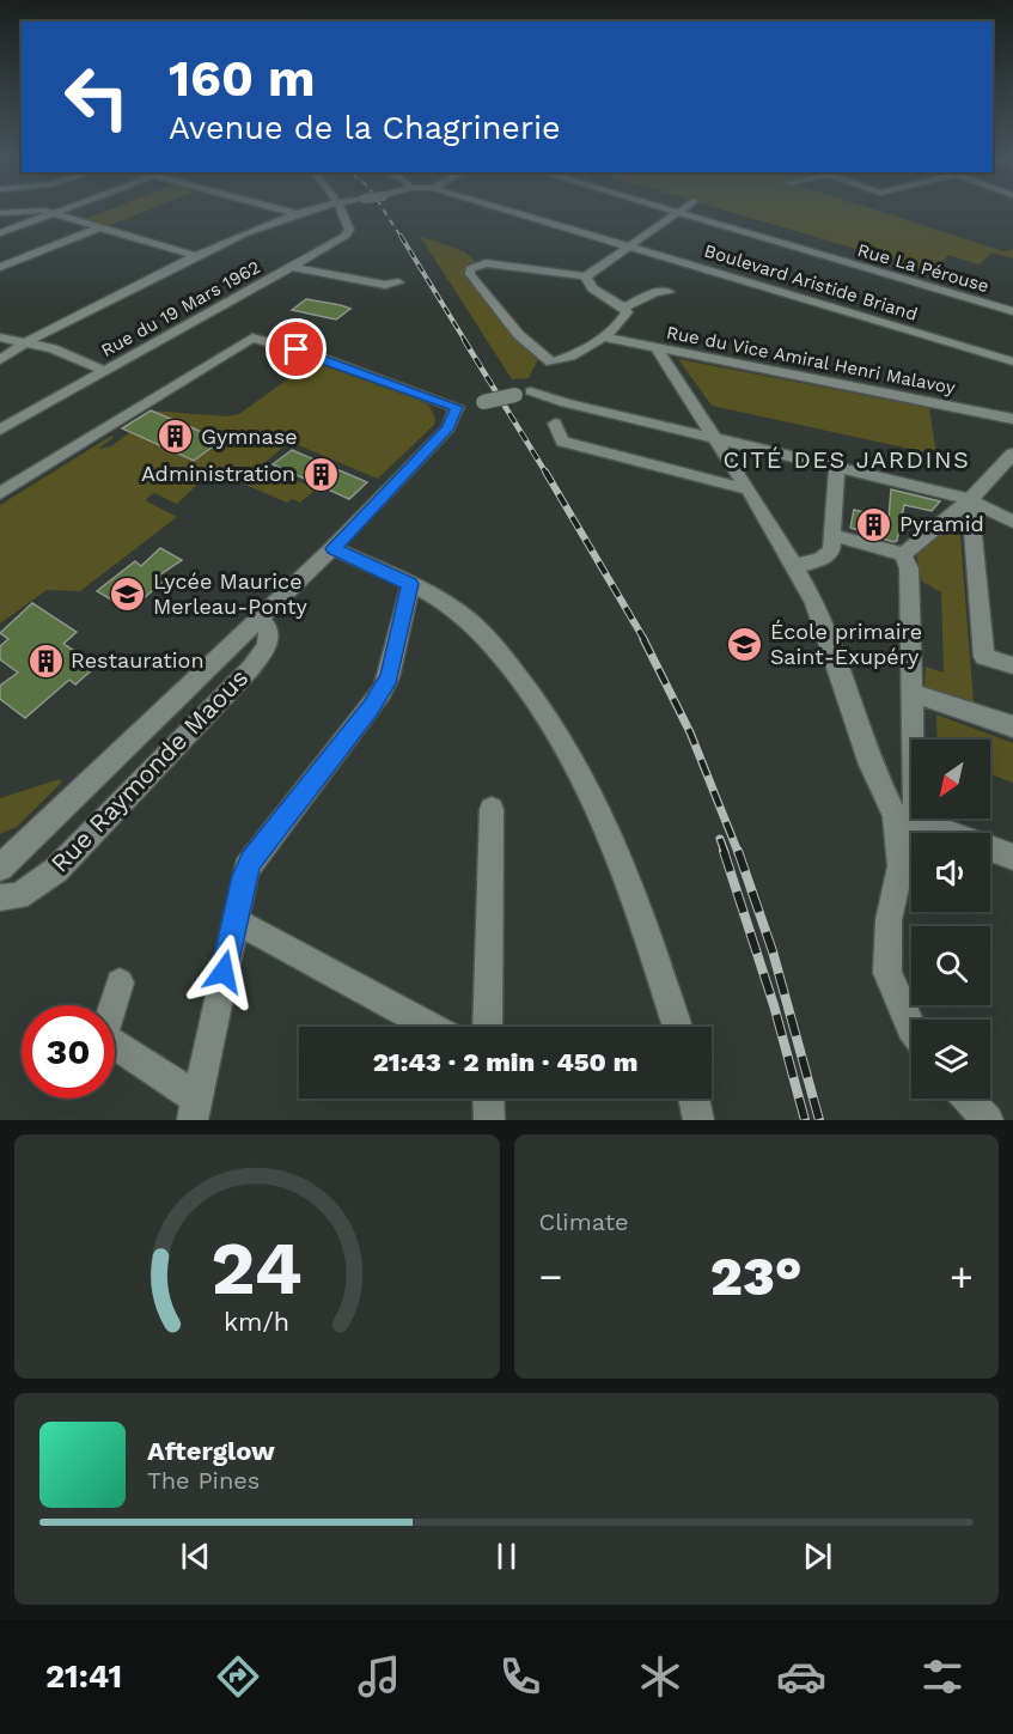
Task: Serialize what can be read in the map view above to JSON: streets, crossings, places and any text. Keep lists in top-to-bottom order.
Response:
{
  "streets": {
    "street": [
      "Rue La Pérouse",
      "Boulevard Aristide Briand",
      "Rue du 19 Mars 1962",
      "Rue du Vice Amiral Henri Malavoy",
      "Rue Raymonde Maous"
    ]
  },
  "districts": ["CITÉ DES JARDINS"],
  "places": {
    "building": [
      "Gymnase",
      "Administration",
      "Pyramid",
      "Restauration"
    ],
    "school or university": ["Lycée Maurice Merleau-Ponty", "École primaire Saint-Exupéry"]
  },
  "north": "bottom left",
  "page": {
    "turn": ["160 m", "Avenue de la Chagrinerie"],
    "limit": "30",
    "trip": "21:43 · 2 min · 450 m",
    "tile": "Climate",
    "heat": ["−", "23°", "+"],
    "song": ["Afterglow", "The Pines"],
    "tabs": "21:41",
    "gauge": ["24", "km/h"]
  }
}
